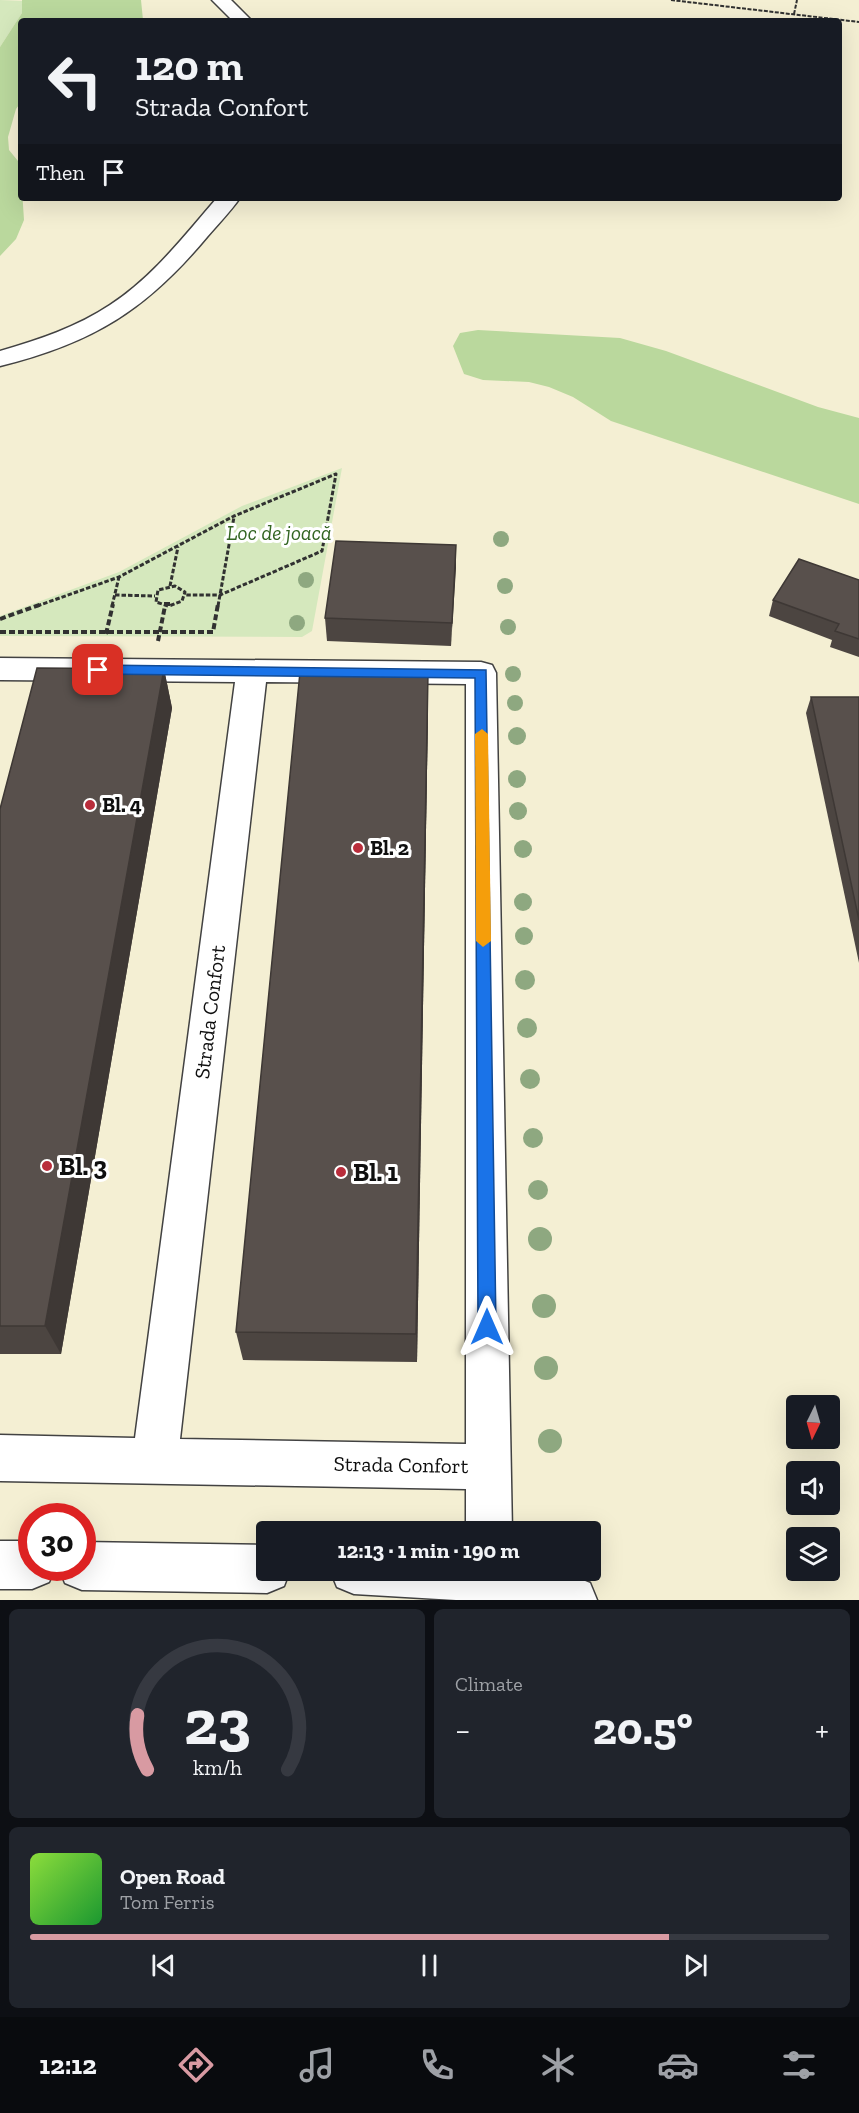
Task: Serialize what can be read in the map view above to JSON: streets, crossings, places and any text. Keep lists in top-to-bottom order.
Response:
{
  "streets": {
    "street": ["Strada Confort"]
  },
  "parks": ["Loc de joacă"],
  "places": [
    "Bl. 4",
    "Bl. 2",
    "Bl. 3",
    "Bl. 1"
  ],
  "north": "bottom",
  "page": {
    "turn": ["120 m", "Strada Confort"],
    "then": "Then",
    "limit": "30",
    "trip": "12:13 · 1 min · 190 m",
    "tile": "Climate",
    "heat": ["−", "20.5°", "+"],
    "song": ["Open Road", "Tom Ferris"],
    "tabs": "12:12",
    "gauge": ["23", "km/h"]
  }
}
